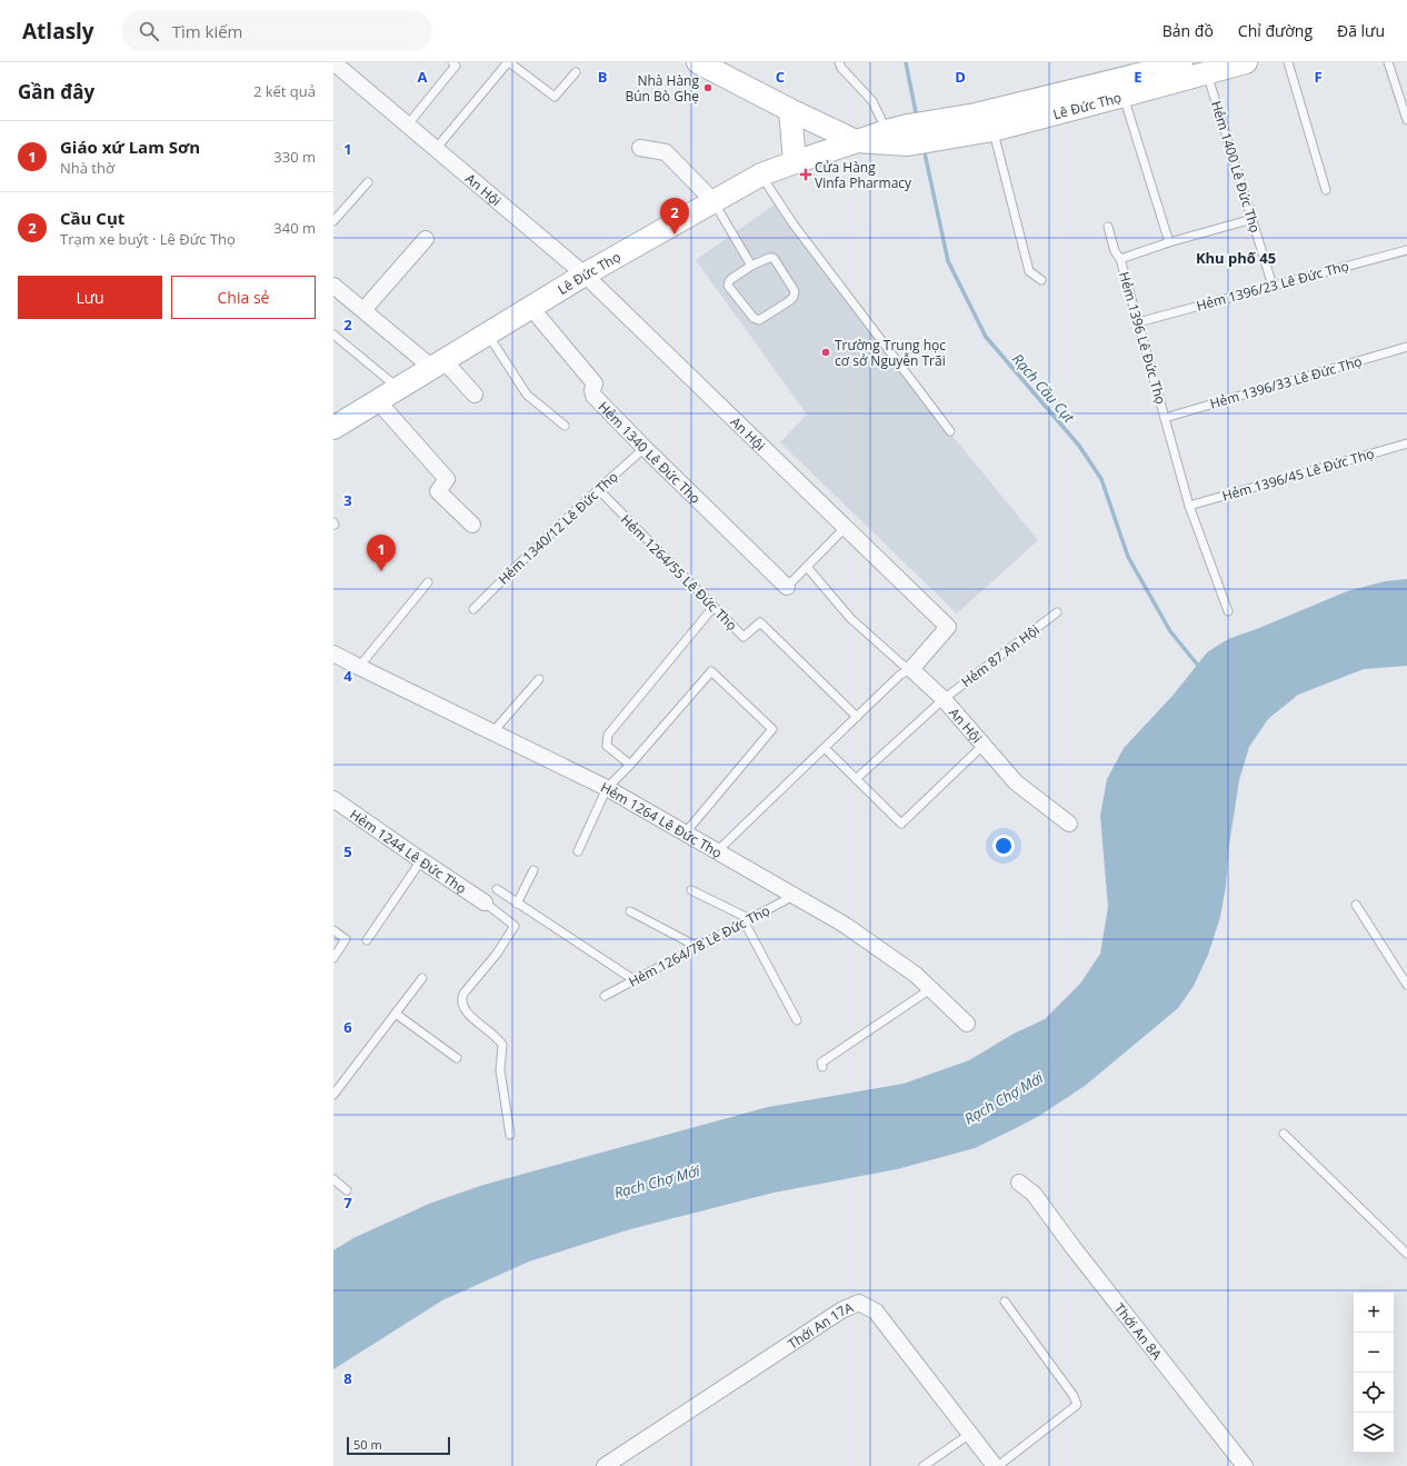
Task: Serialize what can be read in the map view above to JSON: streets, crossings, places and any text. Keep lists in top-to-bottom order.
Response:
{
  "streets": {
    "main road": ["Lê Đức Thọ"],
    "street": [
      "An Hội",
      "Hẻm 1340 Lê Đức Thọ",
      "Hẻm 1264 Lê Đức Thọ",
      "Hẻm 1244 Lê Đức Thọ",
      "Thới An 17A",
      "Thới An 8A"
    ],
    "lane": [
      "Hẻm 1400 Lê Đức Thọ",
      "Hẻm 1396/23 Lê Đức Thọ",
      "Hẻm 1396 Lê Đức Thọ",
      "Hẻm 1396/33 Lê Đức Thọ",
      "Hẻm 1396/45 Lê Đức Thọ",
      "Hẻm 1340/12 Lê Đức Thọ",
      "Hẻm 1264/55 Lê Đức Thọ",
      "Hẻm 87 An Hội",
      "Hẻm 1264/78 Lê Đức Thọ"
    ]
  },
  "crossings": [
    ["Lê Đức Thọ", "Hẻm 1400 Lê Đức Thọ"],
    ["Lê Đức Thọ", "An Hội"],
    ["Lê Đức Thọ", "Hẻm 1340 Lê Đức Thọ"],
    ["Hẻm 1400 Lê Đức Thọ", "Hẻm 1396/23 Lê Đức Thọ"],
    ["Hẻm 1400 Lê Đức Thọ", "Hẻm 1396 Lê Đức Thọ"],
    ["An Hội", "Hẻm 87 An Hội"],
    ["Hẻm 1396/23 Lê Đức Thọ", "Hẻm 1396 Lê Đức Thọ"],
    ["Hẻm 1396 Lê Đức Thọ", "Hẻm 1396/33 Lê Đức Thọ"],
    ["Hẻm 1396 Lê Đức Thọ", "Hẻm 1396/45 Lê Đức Thọ"],
    ["Hẻm 1340 Lê Đức Thọ", "Hẻm 1340/12 Lê Đức Thọ"],
    ["Hẻm 1340/12 Lê Đức Thọ", "Hẻm 1264/55 Lê Đức Thọ"],
    ["Hẻm 1264 Lê Đức Thọ", "Hẻm 1264/78 Lê Đức Thọ"]
  ],
  "districts": ["Khu phố 45"],
  "water": ["Rạch Cầu Cụt", "Rạch Chợ Mới"],
  "places": {
    "other": ["Nhà Hàng Bún Bò Ghẹ", "Trường Trung học cơ sở Nguyễn Trãi"],
    "health": ["Cửa Hàng Vinfa Pharmacy"]
  },
  "scale_bar": "50 m",
  "page": {
    "header": "Atlasly",
    "search": "Tìm kiếm",
    "nav": ["Bản đồ", "Chỉ đường", "Đã lưu"],
    "heading": ["Gần đây", "2 kết quả"],
    "list": [
      {
        "mark": "1",
        "name": "Giáo xứ Lam Sơn",
        "note": "Nhà thờ",
        "value": "330 m"
      },
      {
        "mark": "2",
        "name": "Cầu Cụt",
        "note": "Trạm xe buýt · Lê Đức Thọ",
        "value": "340 m"
      }
    ],
    "pins": ["2", "1"],
    "buttons": ["Lưu", "Chia sẻ"],
    "map_buttons": ["+", "−"],
    "scale": "50 m"
  },
  "grid": {
    "columns": [
      "A",
      "B",
      "C",
      "D",
      "E",
      "F"
    ],
    "rows": [
      "1",
      "2",
      "3",
      "4",
      "5",
      "6",
      "7",
      "8"
    ]
  }
}
